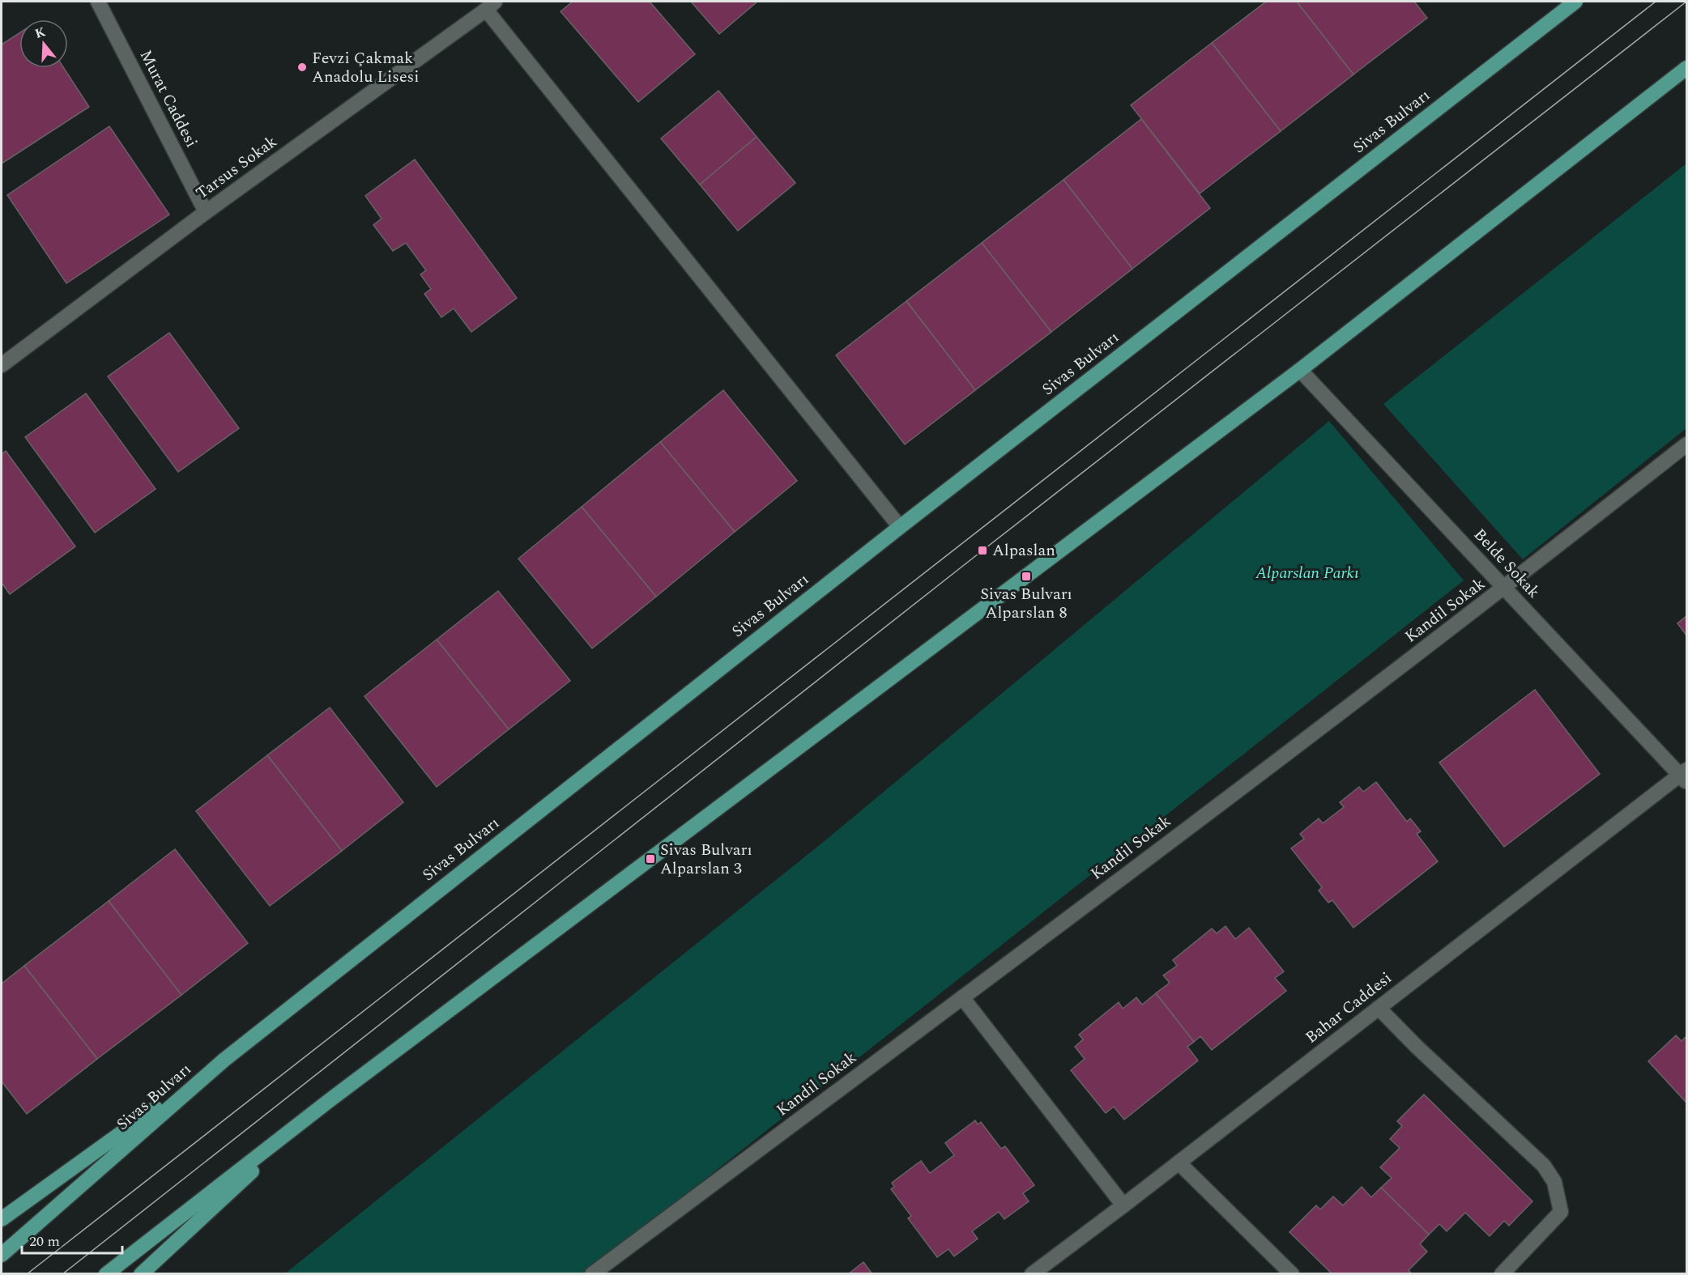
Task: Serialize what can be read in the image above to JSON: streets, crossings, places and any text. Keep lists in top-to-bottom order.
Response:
{
  "streets": {
    "highway": ["Sivas Bulvarı"],
    "street": [
      "Murat Caddesi",
      "Tarsus Sokak",
      "Belde Sokak",
      "Kandil Sokak",
      "Bahar Caddesi"
    ]
  },
  "crossings": [
    ["Murat Caddesi", "Tarsus Sokak"],
    ["Belde Sokak", "Kandil Sokak"],
    ["Belde Sokak", "Bahar Caddesi"]
  ],
  "parks": ["Alparslan Parkı"],
  "places": {
    "other": ["Fevzi Çakmak Anadolu Lisesi"],
    "transit": ["Alpaslan", "Sivas Bulvarı Alparslan 8", "Sivas Bulvarı Alparslan 3"]
  },
  "scale_bar": "20 m",
  "north": "top"
}
